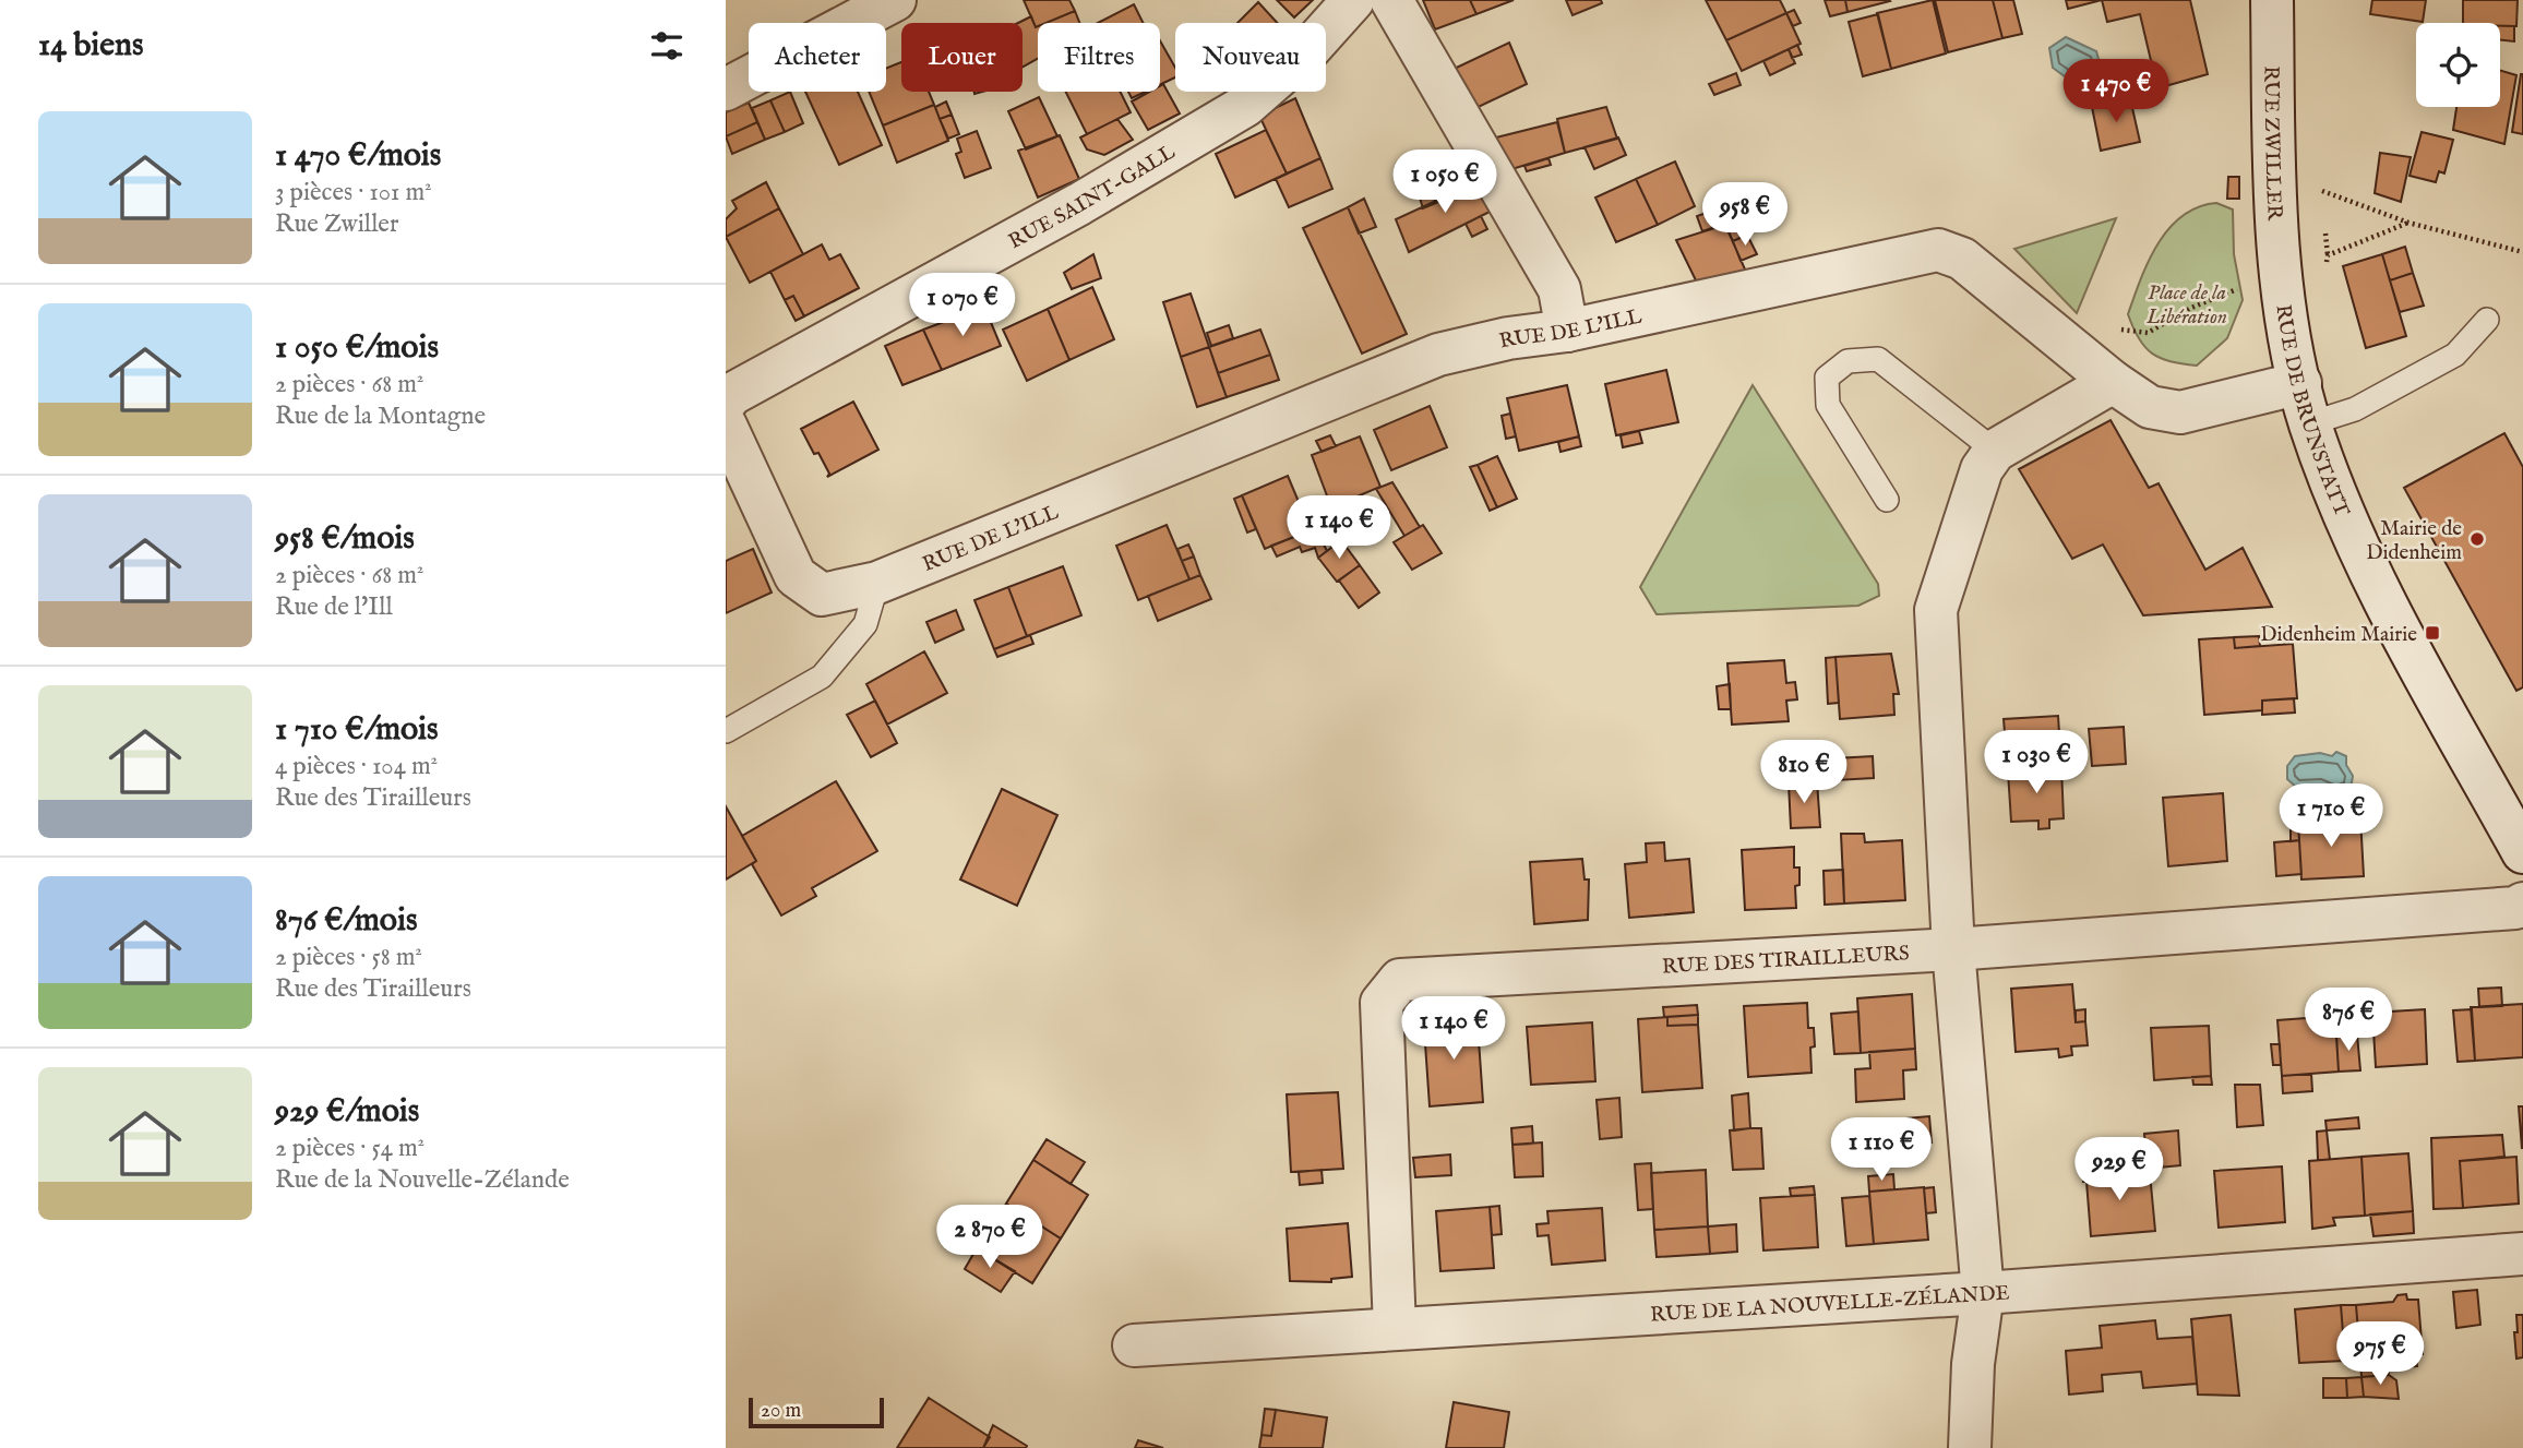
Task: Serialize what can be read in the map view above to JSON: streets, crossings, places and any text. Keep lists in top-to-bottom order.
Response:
{
  "streets": {
    "street": [
      "RUE ZWILLER",
      "RUE SAINT-GALL",
      "RUE DE L'ILL",
      "RUE DE BRUNSTATT",
      "RUE DES TIRAILLEURS",
      "RUE DE LA NOUVELLE-ZÉLANDE"
    ]
  },
  "crossings": [
    ["RUE ZWILLER", "RUE DE BRUNSTATT"],
    ["RUE DE L'ILL", "RUE DE BRUNSTATT"],
    ["RUE DES TIRAILLEURS", "RUE DE LA NOUVELLE-ZÉLANDE"]
  ],
  "parks": ["Place de la Libération"],
  "places": {
    "other": ["Mairie de Didenheim"],
    "transit": ["Didenheim Mairie"]
  },
  "scale_bar": "20 m",
  "page": {
    "heading": "14 biens",
    "chip": [
      "Acheter",
      "Louer",
      "Filtres",
      "Nouveau"
    ],
    "price": [
      "1 470 €",
      "1 050 €",
      "958 €",
      "1 070 €",
      "1 140 €",
      "1 030 €",
      "810 €",
      "1 710 €",
      "876 €",
      "1 140 €",
      "1 110 €",
      "929 €",
      "2 870 €",
      "975 €"
    ],
    "list": [
      {
        "name": "1 470 €/mois",
        "note": "3 pièces · 101 m² · Rue Zwiller"
      },
      {
        "name": "1 050 €/mois",
        "note": "2 pièces · 68 m² · Rue de la Montagne"
      },
      {
        "name": "958 €/mois",
        "note": "2 pièces · 68 m² · Rue de l'Ill"
      },
      {
        "name": "1 710 €/mois",
        "note": "4 pièces · 104 m² · Rue des Tirailleurs"
      },
      {
        "name": "876 €/mois",
        "note": "2 pièces · 58 m² · Rue des Tirailleurs"
      },
      {
        "name": "929 €/mois",
        "note": "2 pièces · 54 m² · Rue de la Nouvelle-Zélande"
      }
    ],
    "scale": "20 m"
  }
}
